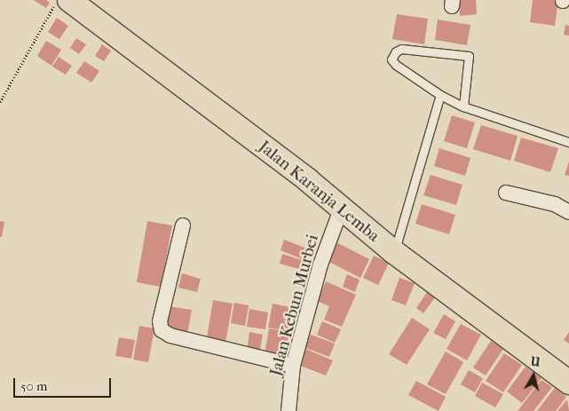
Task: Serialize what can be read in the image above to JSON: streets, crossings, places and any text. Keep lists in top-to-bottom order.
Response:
{
  "streets": {
    "main road": ["Jalan Karanja Lemba"],
    "street": ["Jalan Kebun Murbei"]
  },
  "crossings": [
    ["Jalan Karanja Lemba", "Jalan Kebun Murbei"]
  ],
  "scale_bar": "50 m",
  "north": "top"
}
